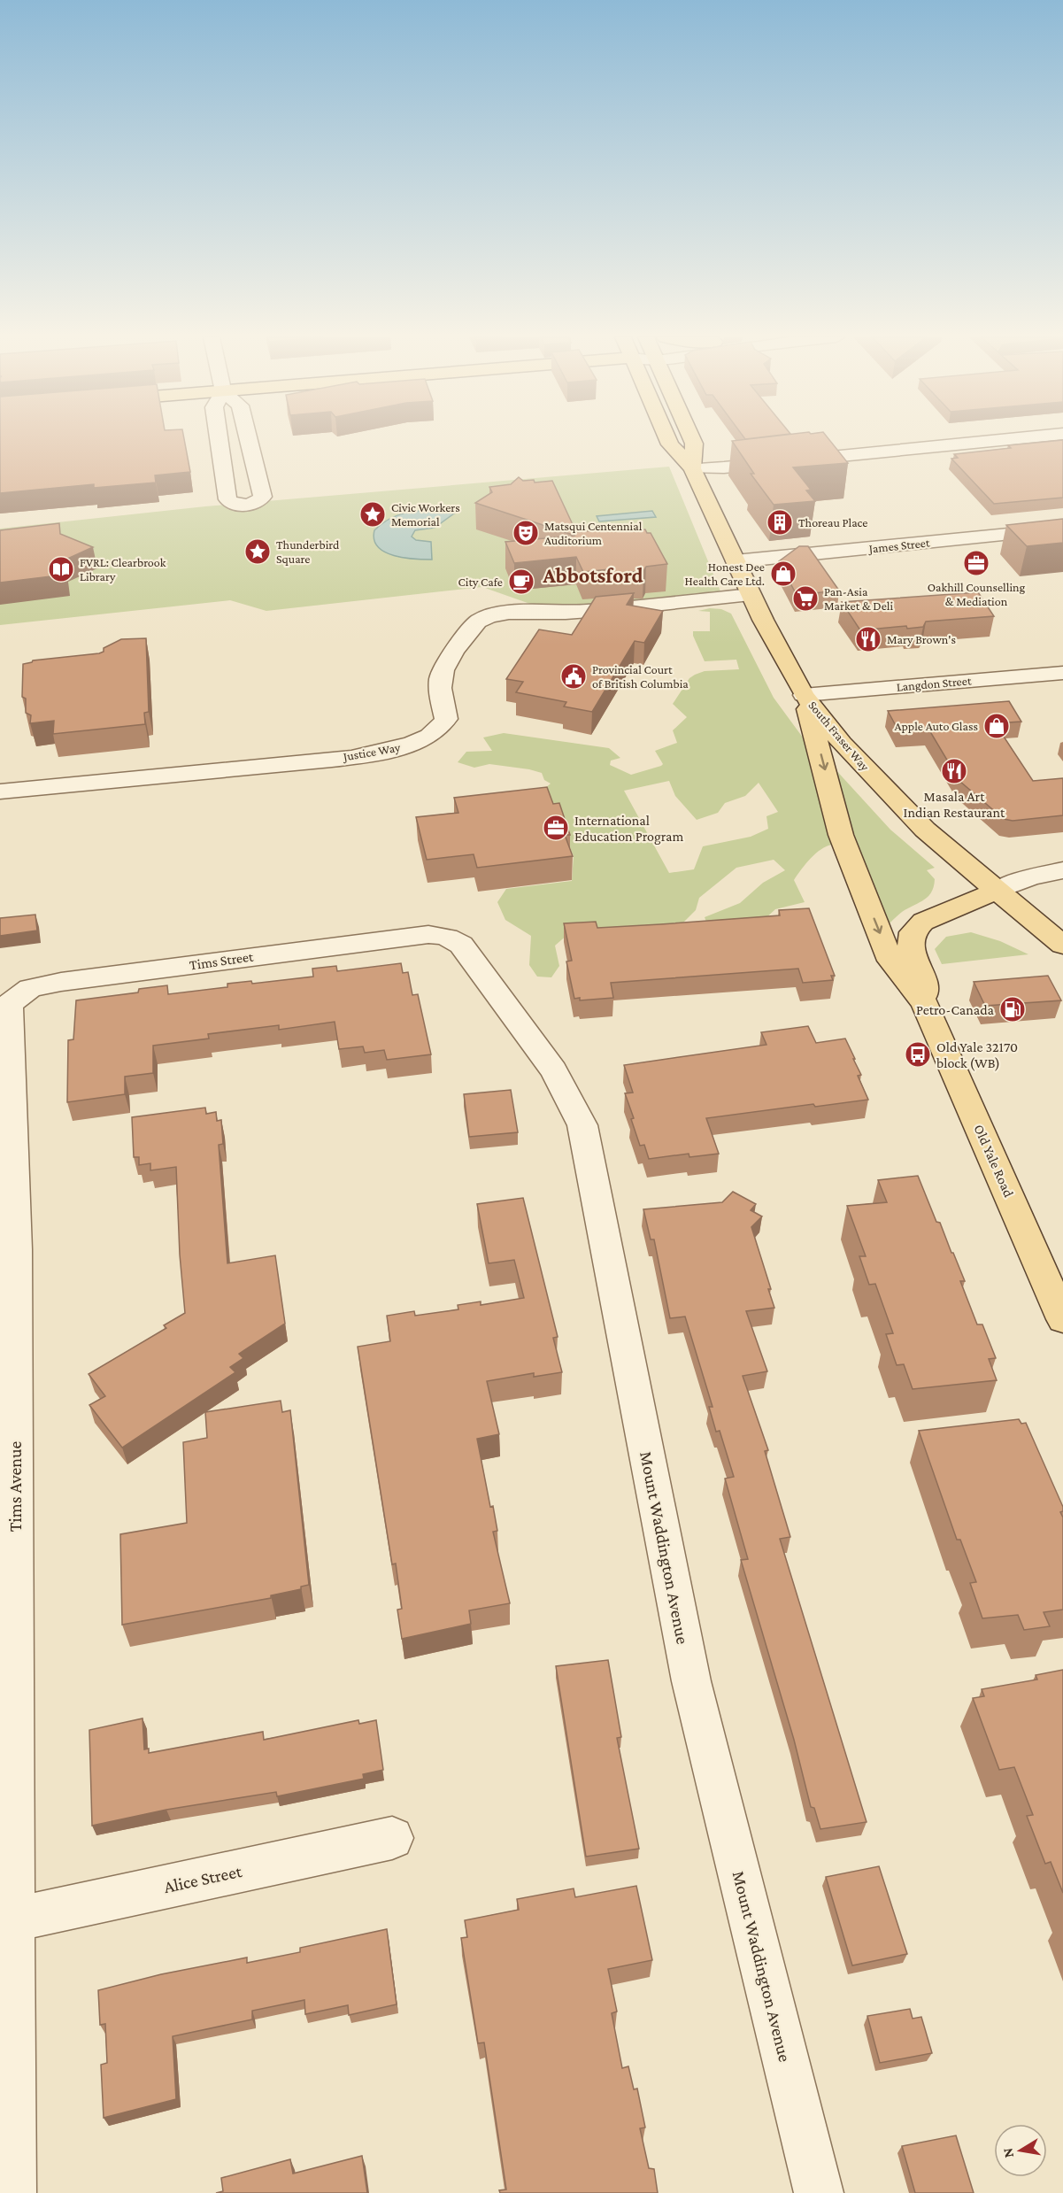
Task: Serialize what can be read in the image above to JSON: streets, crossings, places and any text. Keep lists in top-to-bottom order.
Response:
{
  "streets": {
    "main road": ["South Fraser Way", "Old Yale Road"],
    "street": [
      "James Street",
      "Langdon Street",
      "Justice Way",
      "Tims Street",
      "Tims Avenue",
      "Mount Waddington Avenue",
      "Alice Street"
    ]
  },
  "crossings": [
    ["James Street", "South Fraser Way"],
    ["Langdon Street", "South Fraser Way"],
    ["Langdon Street", "Old Yale Road"],
    ["South Fraser Way", "Justice Way"],
    ["South Fraser Way", "Old Yale Road"],
    ["Tims Street", "Tims Avenue"],
    ["Tims Street", "Mount Waddington Avenue"],
    ["Tims Avenue", "Alice Street"]
  ],
  "one_way": ["Old Yale Road"],
  "districts": ["Abbotsford"],
  "places": {
    "place": ["Civic Workers Memorial", "Thunderbird Square"],
    "building": ["Thoreau Place"],
    "theatre": ["Matsqui Centennial Auditorium"],
    "office": ["Oakhill Counselling & Mediation", "International Education Program"],
    "library": ["FVRL: Clearbrook Library"],
    "shop": ["Honest Dee Health Care Ltd.", "Apple Auto Glass"],
    "cafe": ["City Cafe"],
    "supermarket": ["Pan-Asia Market & Deli"],
    "restaurant": ["Mary Brown's", "Masala Art Indian Restaurant"],
    "public building": ["Provincial Court of British Columbia"],
    "fuel station": ["Petro-Canada"],
    "bus stop": ["Old Yale 32170 block (WB)"]
  },
  "north": "left"
}
